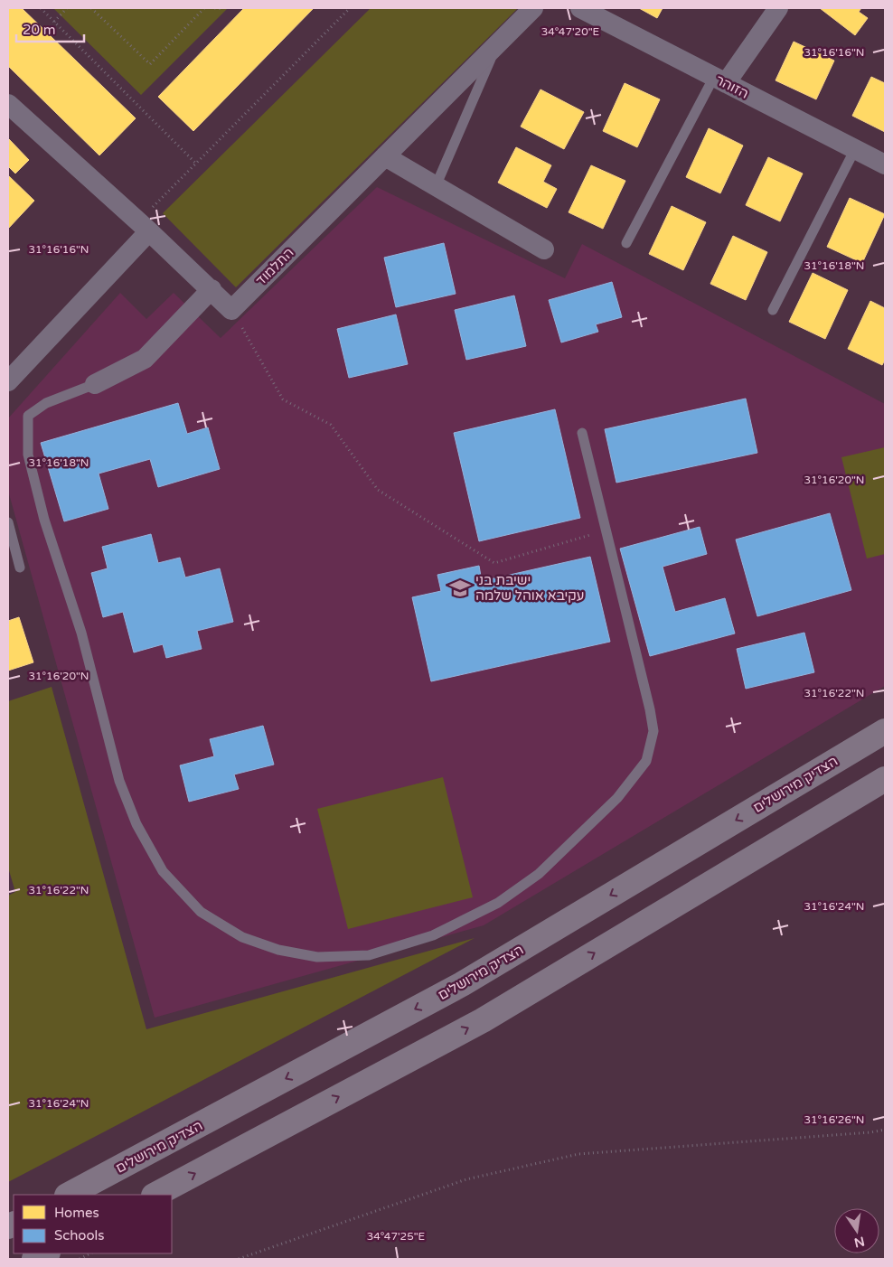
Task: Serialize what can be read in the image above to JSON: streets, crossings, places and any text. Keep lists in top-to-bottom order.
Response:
{
  "streets": {
    "main road": ["הצדיק מירושלים"],
    "street": ["הזוהר", "התלמוד"]
  },
  "places": {
    "school or university": ["ישיבת בני עקיבא אוהל שלמה"]
  },
  "legend": ["Homes", "Schools"],
  "scale_bar": "20 m",
  "north": "bottom",
  "coordinates": [
    "34°47'20\"E",
    "31°16'16\"N",
    "31°16'18\"N",
    "31°16'20\"N",
    "31°16'22\"N",
    "31°16'24\"N",
    "31°16'26\"N",
    "34°47'25\"E"
  ]
}
